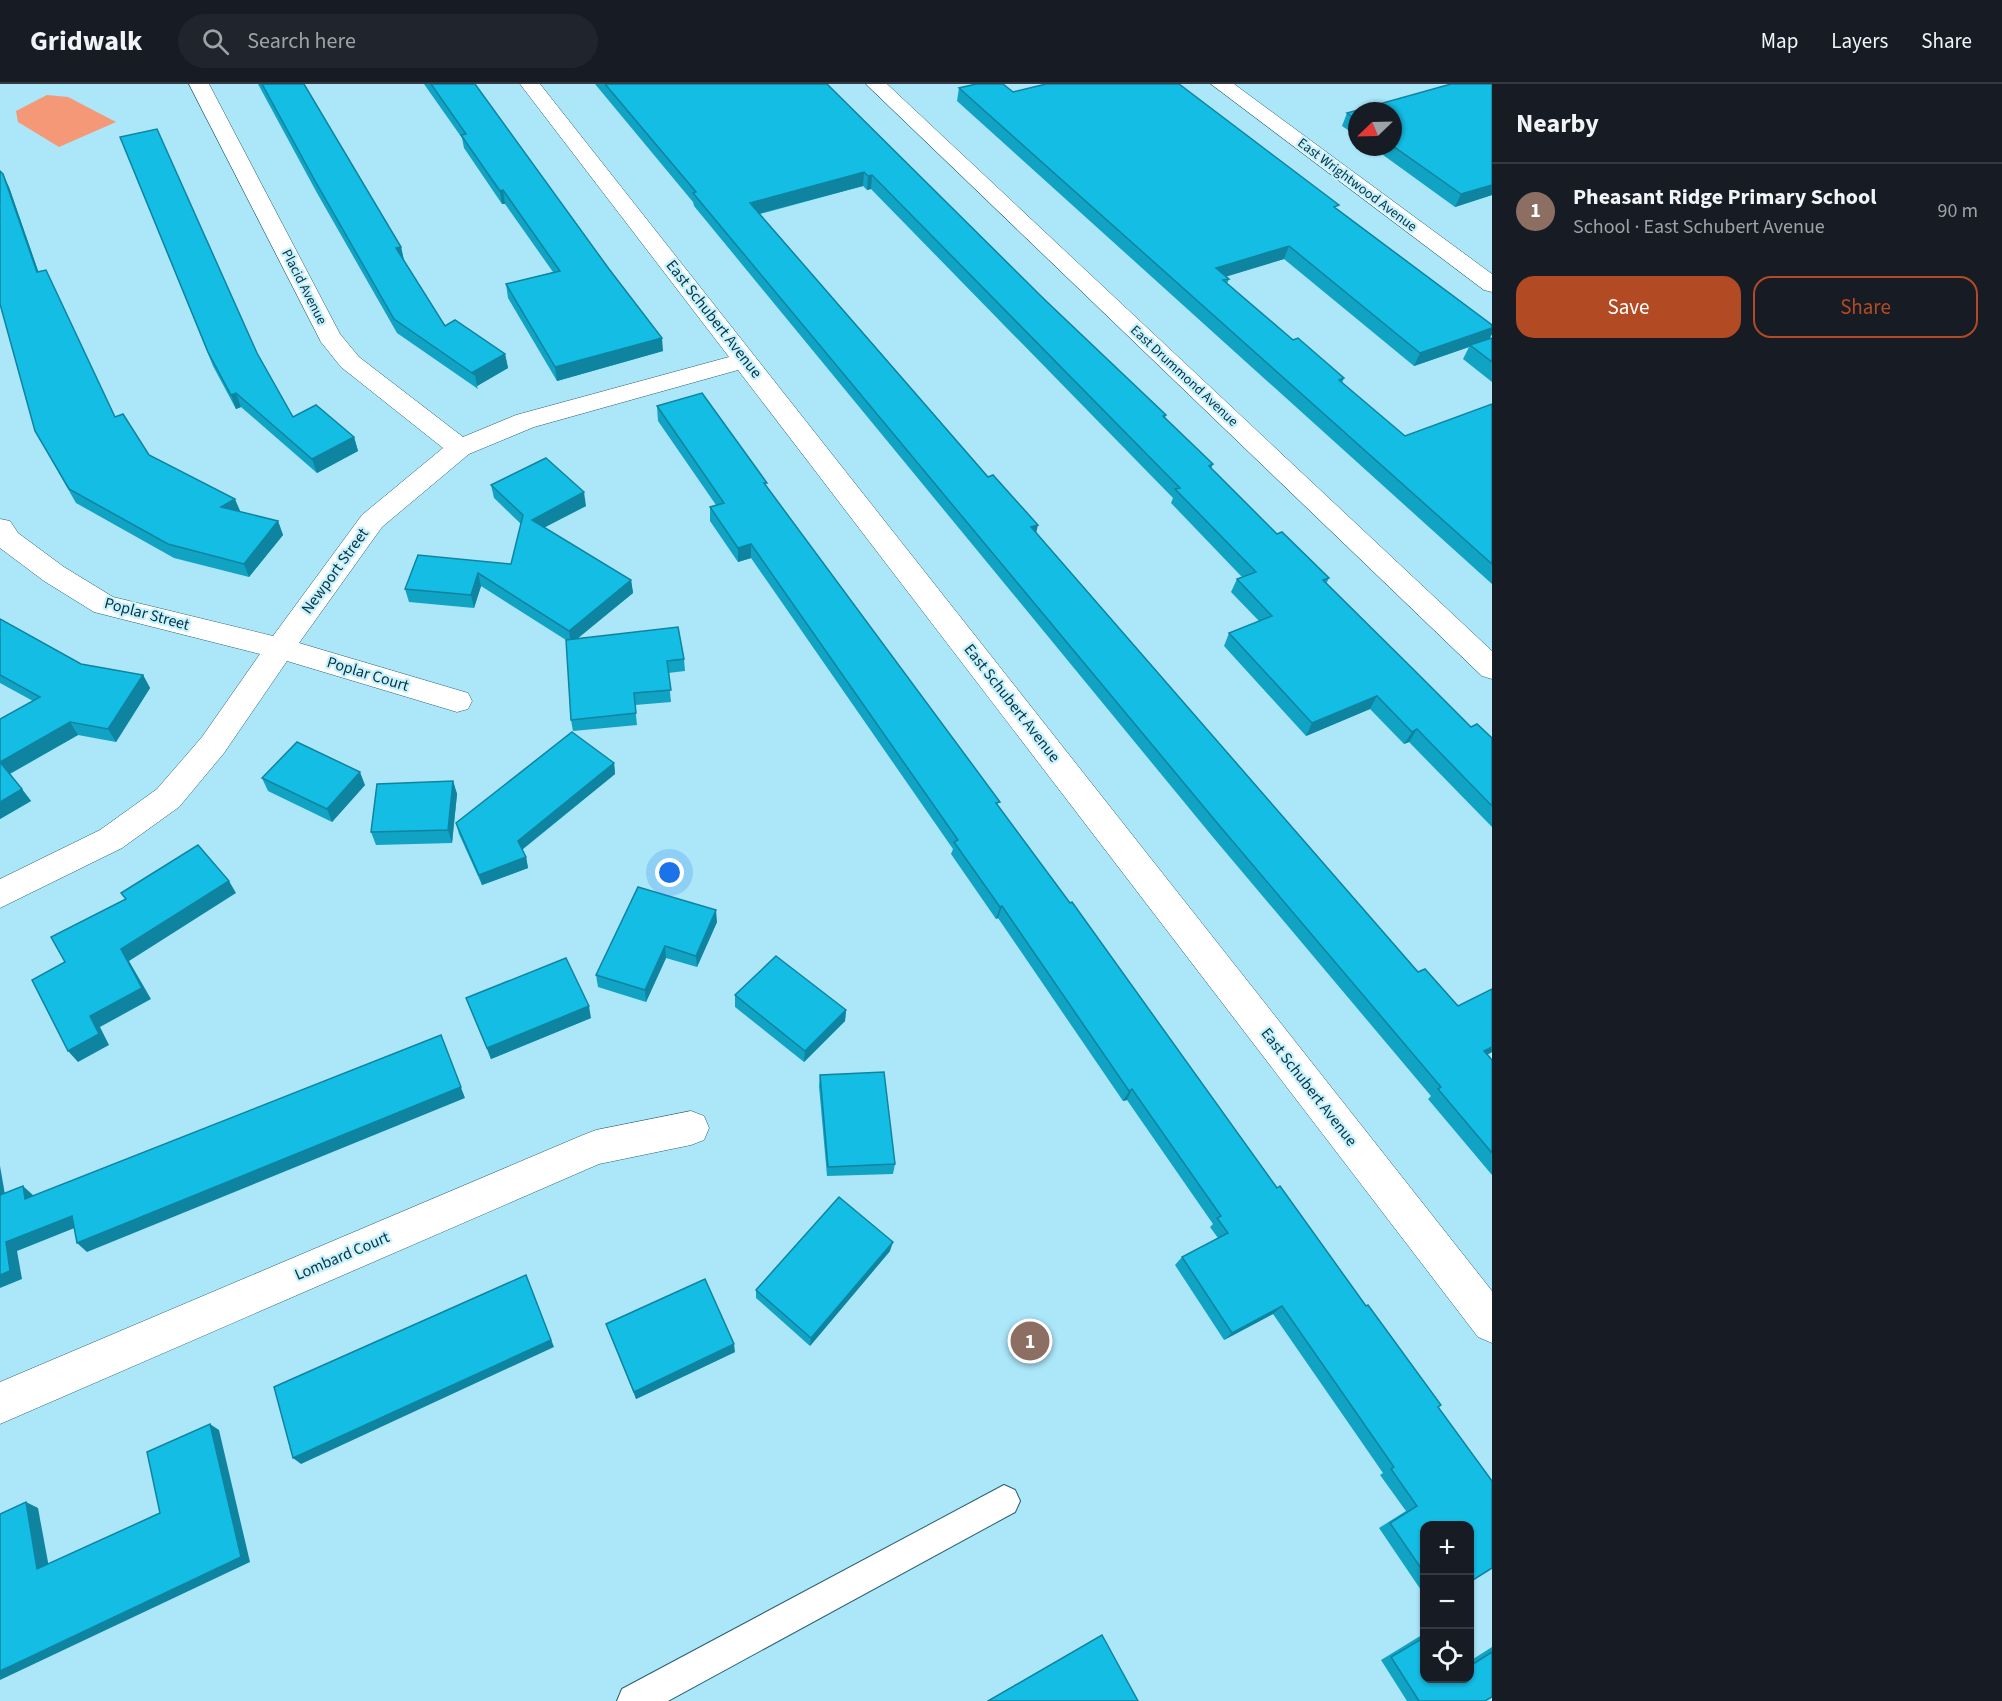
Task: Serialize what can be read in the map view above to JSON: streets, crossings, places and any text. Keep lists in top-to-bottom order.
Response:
{
  "streets": {
    "street": [
      "East Wrightwood Avenue",
      "Placid Avenue",
      "East Schubert Avenue",
      "East Drummond Avenue",
      "Newport Street",
      "Poplar Street",
      "Poplar Court",
      "Lombard Court"
    ]
  },
  "crossings": [
    ["Placid Avenue", "Newport Street"],
    ["East Schubert Avenue", "Newport Street"],
    ["Newport Street", "Poplar Street"],
    ["Newport Street", "Poplar Court"],
    ["Poplar Street", "Poplar Court"]
  ],
  "north": "bottom left",
  "page": {
    "header": "Gridwalk",
    "search": "Search here",
    "nav": ["Map", "Layers", "Share"],
    "heading": "Nearby",
    "list": [
      {
        "mark": "1",
        "name": "Pheasant Ridge Primary School",
        "note": "School · East Schubert Avenue",
        "value": "90 m"
      }
    ],
    "buttons": ["Save", "Share"],
    "pins": "1",
    "map_buttons": ["+", "−"]
  }
}
